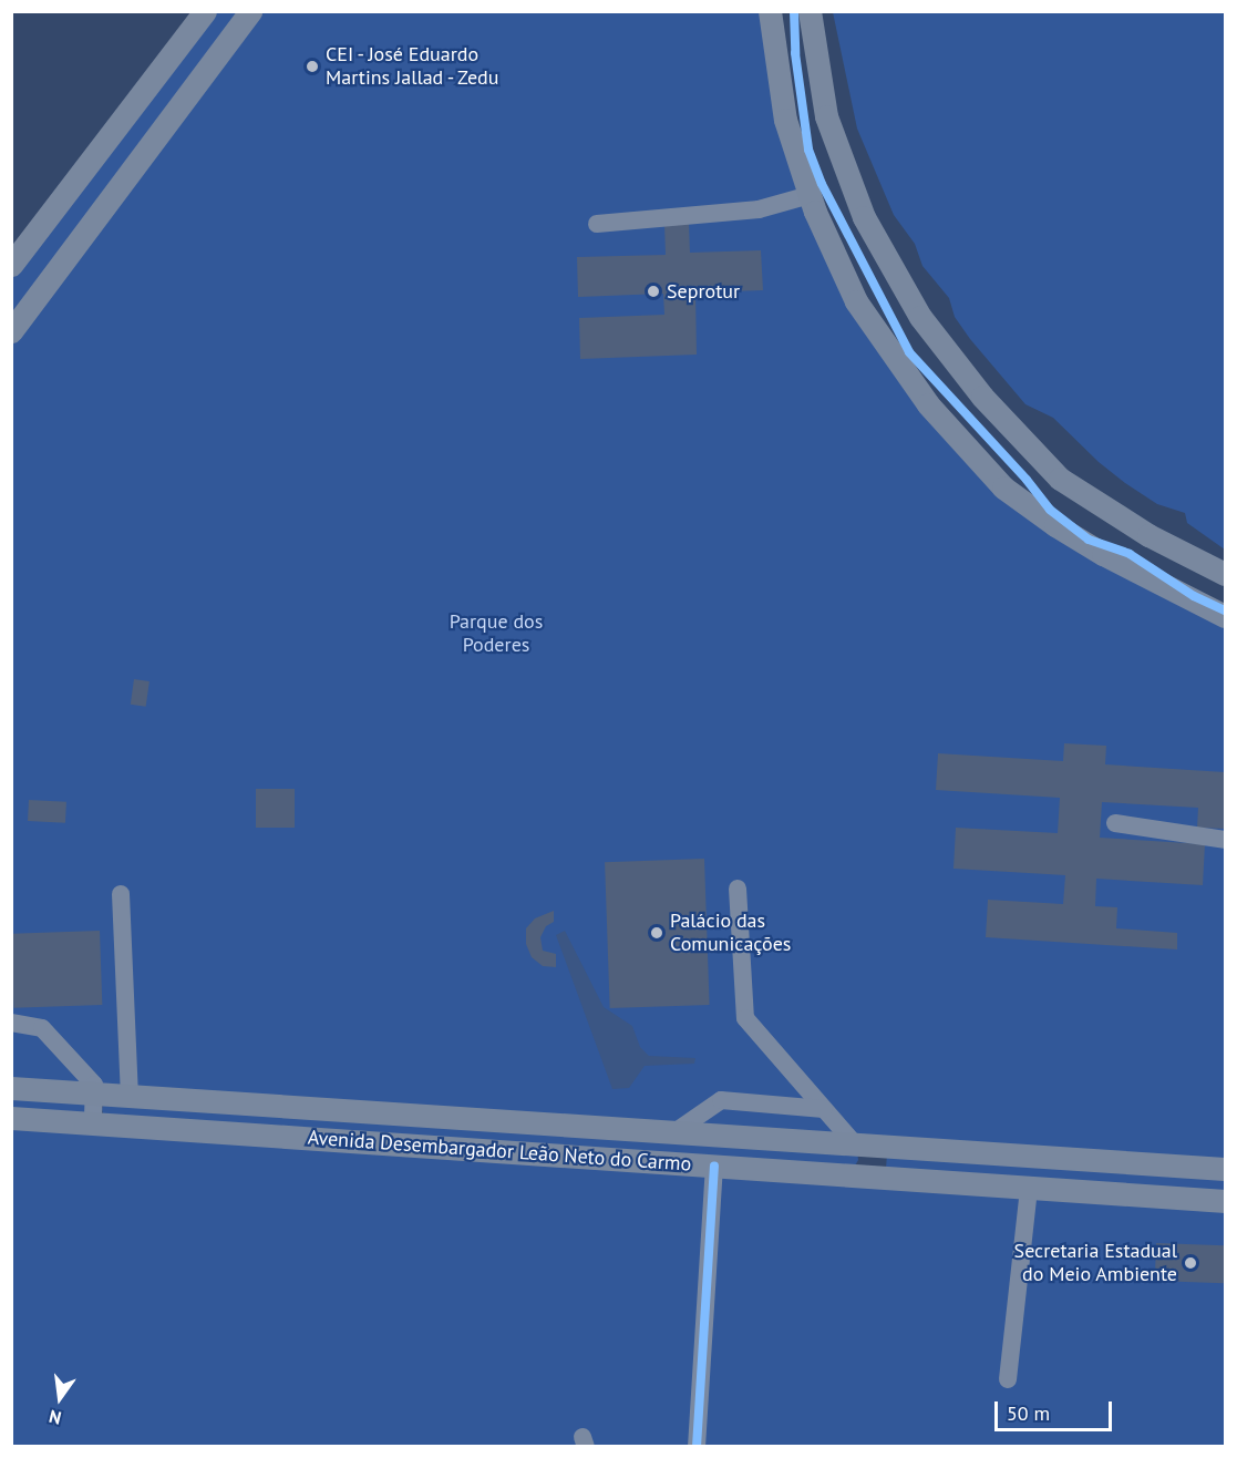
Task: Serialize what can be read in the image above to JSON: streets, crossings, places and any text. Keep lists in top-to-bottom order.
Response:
{
  "streets": {
    "main road": ["Avenida Desembargador Leão Neto do Carmo"]
  },
  "parks": ["Parque dos Poderes"],
  "places": [
    "CEI - José Eduardo Martins Jallad - Zedu",
    "Seprotur",
    "Palácio das Comunicações",
    "Secretaria Estadual do Meio Ambiente"
  ],
  "scale_bar": "50 m",
  "north": "bottom"
}
